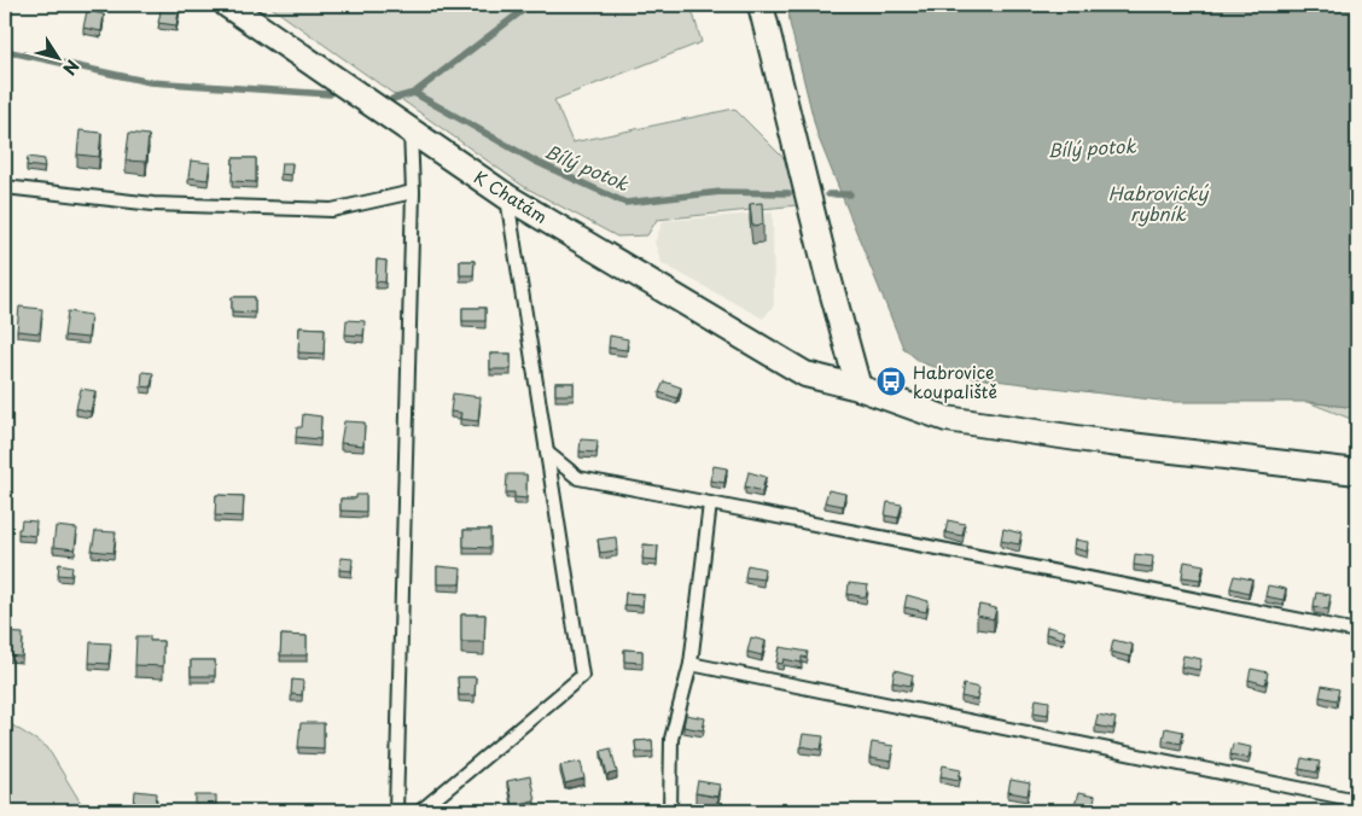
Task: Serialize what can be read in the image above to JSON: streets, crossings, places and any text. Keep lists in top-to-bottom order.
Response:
{
  "streets": {
    "street": ["K Chatám"]
  },
  "water": ["Bílý potok", "Habrovický rybník"],
  "places": {
    "bus stop": ["Habrovice koupaliště"]
  },
  "north": "bottom right"
}
